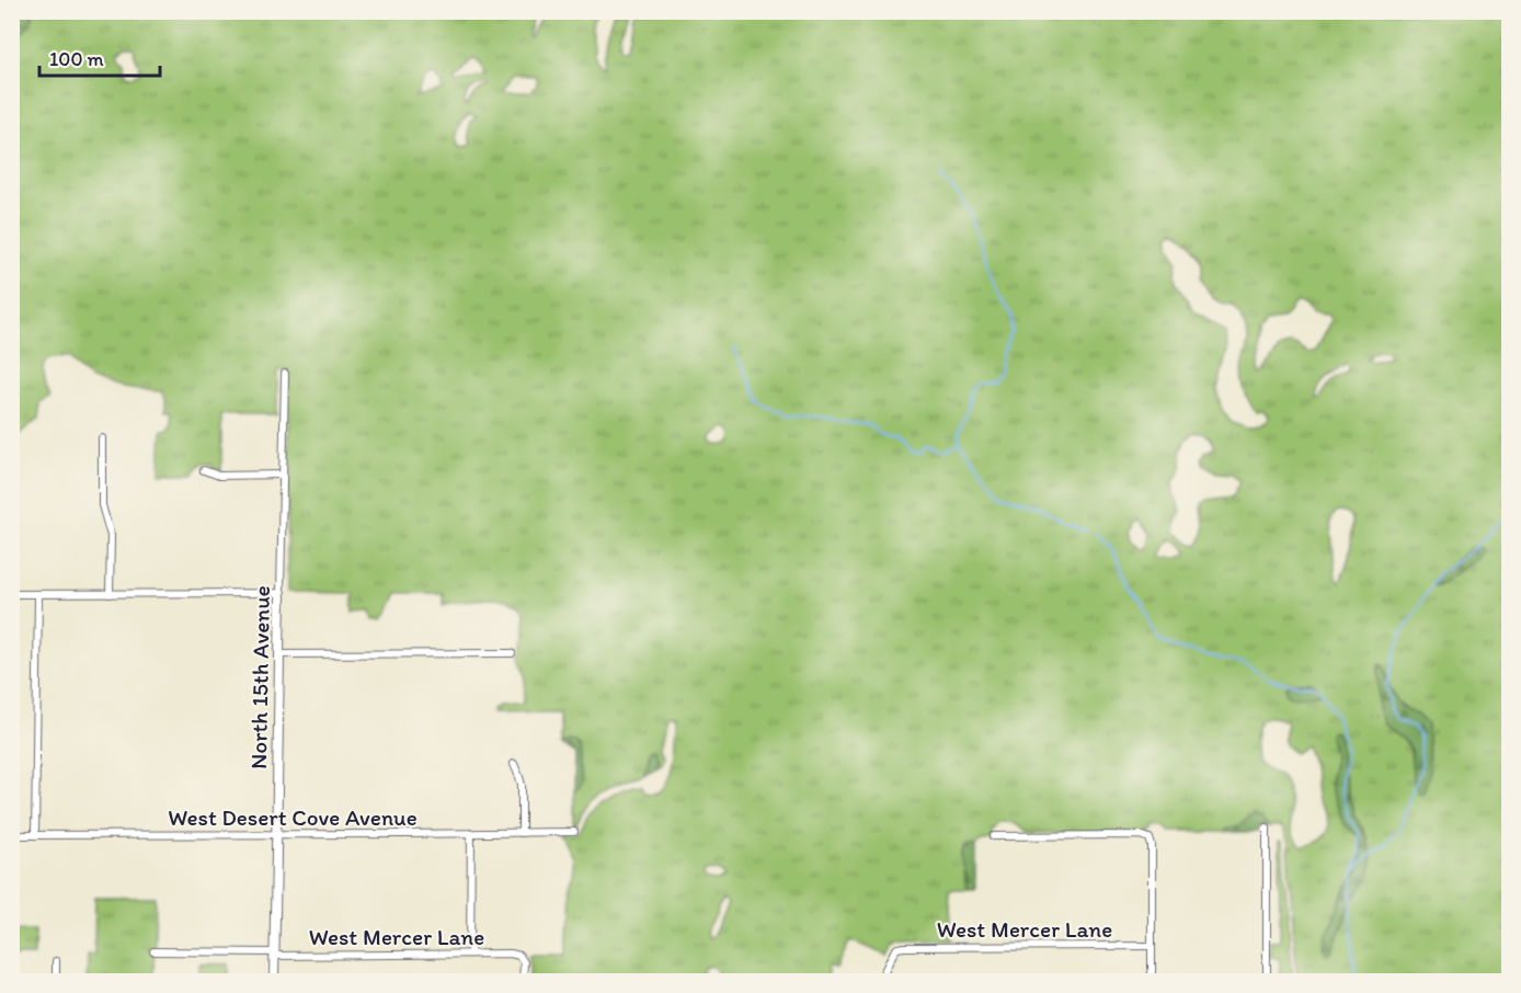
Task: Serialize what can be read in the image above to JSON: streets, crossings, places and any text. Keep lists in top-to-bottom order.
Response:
{
  "streets": {
    "street": ["North 15th Avenue", "West Desert Cove Avenue", "West Mercer Lane"]
  },
  "crossings": [
    ["North 15th Avenue", "West Desert Cove Avenue"],
    ["North 15th Avenue", "West Mercer Lane"]
  ],
  "scale_bar": "100 m"
}
